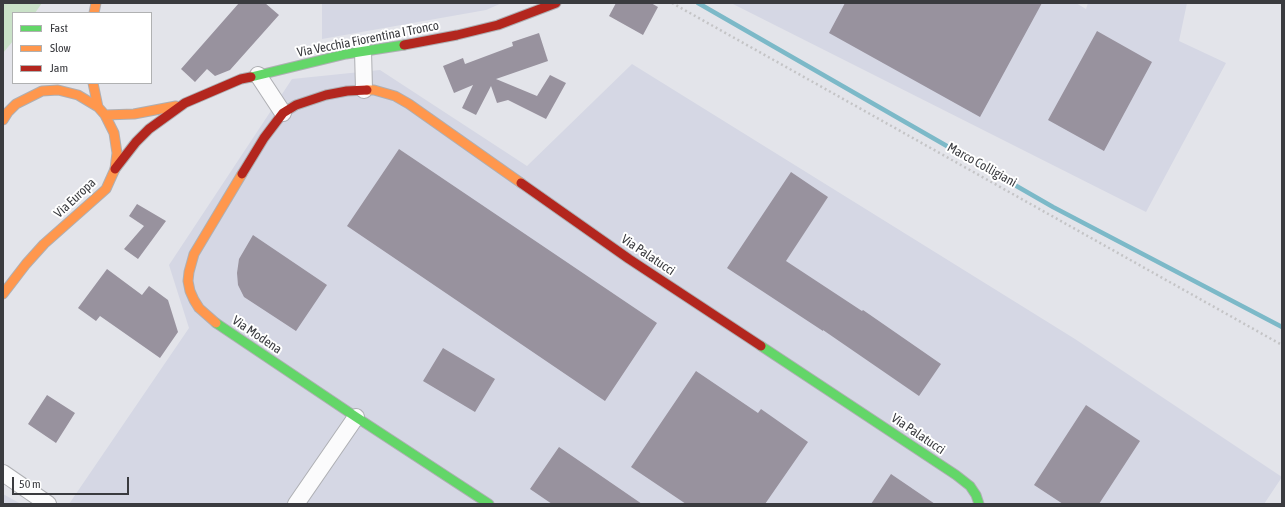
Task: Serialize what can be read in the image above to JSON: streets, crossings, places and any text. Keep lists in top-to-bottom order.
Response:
{
  "streets": {
    "street": [
      "Via Vecchia Fiorentina I Tronco",
      "Via Europa",
      "Via Palatucci",
      "Via Modena"
    ],
    "path": ["Marco Colligiani"]
  },
  "crossings": [
    ["Via Vecchia Fiorentina I Tronco", "Via Europa"],
    ["Via Palatucci", "Via Modena"]
  ],
  "legend": ["Fast", "Slow", "Jam"],
  "scale_bar": "50 m"
}
